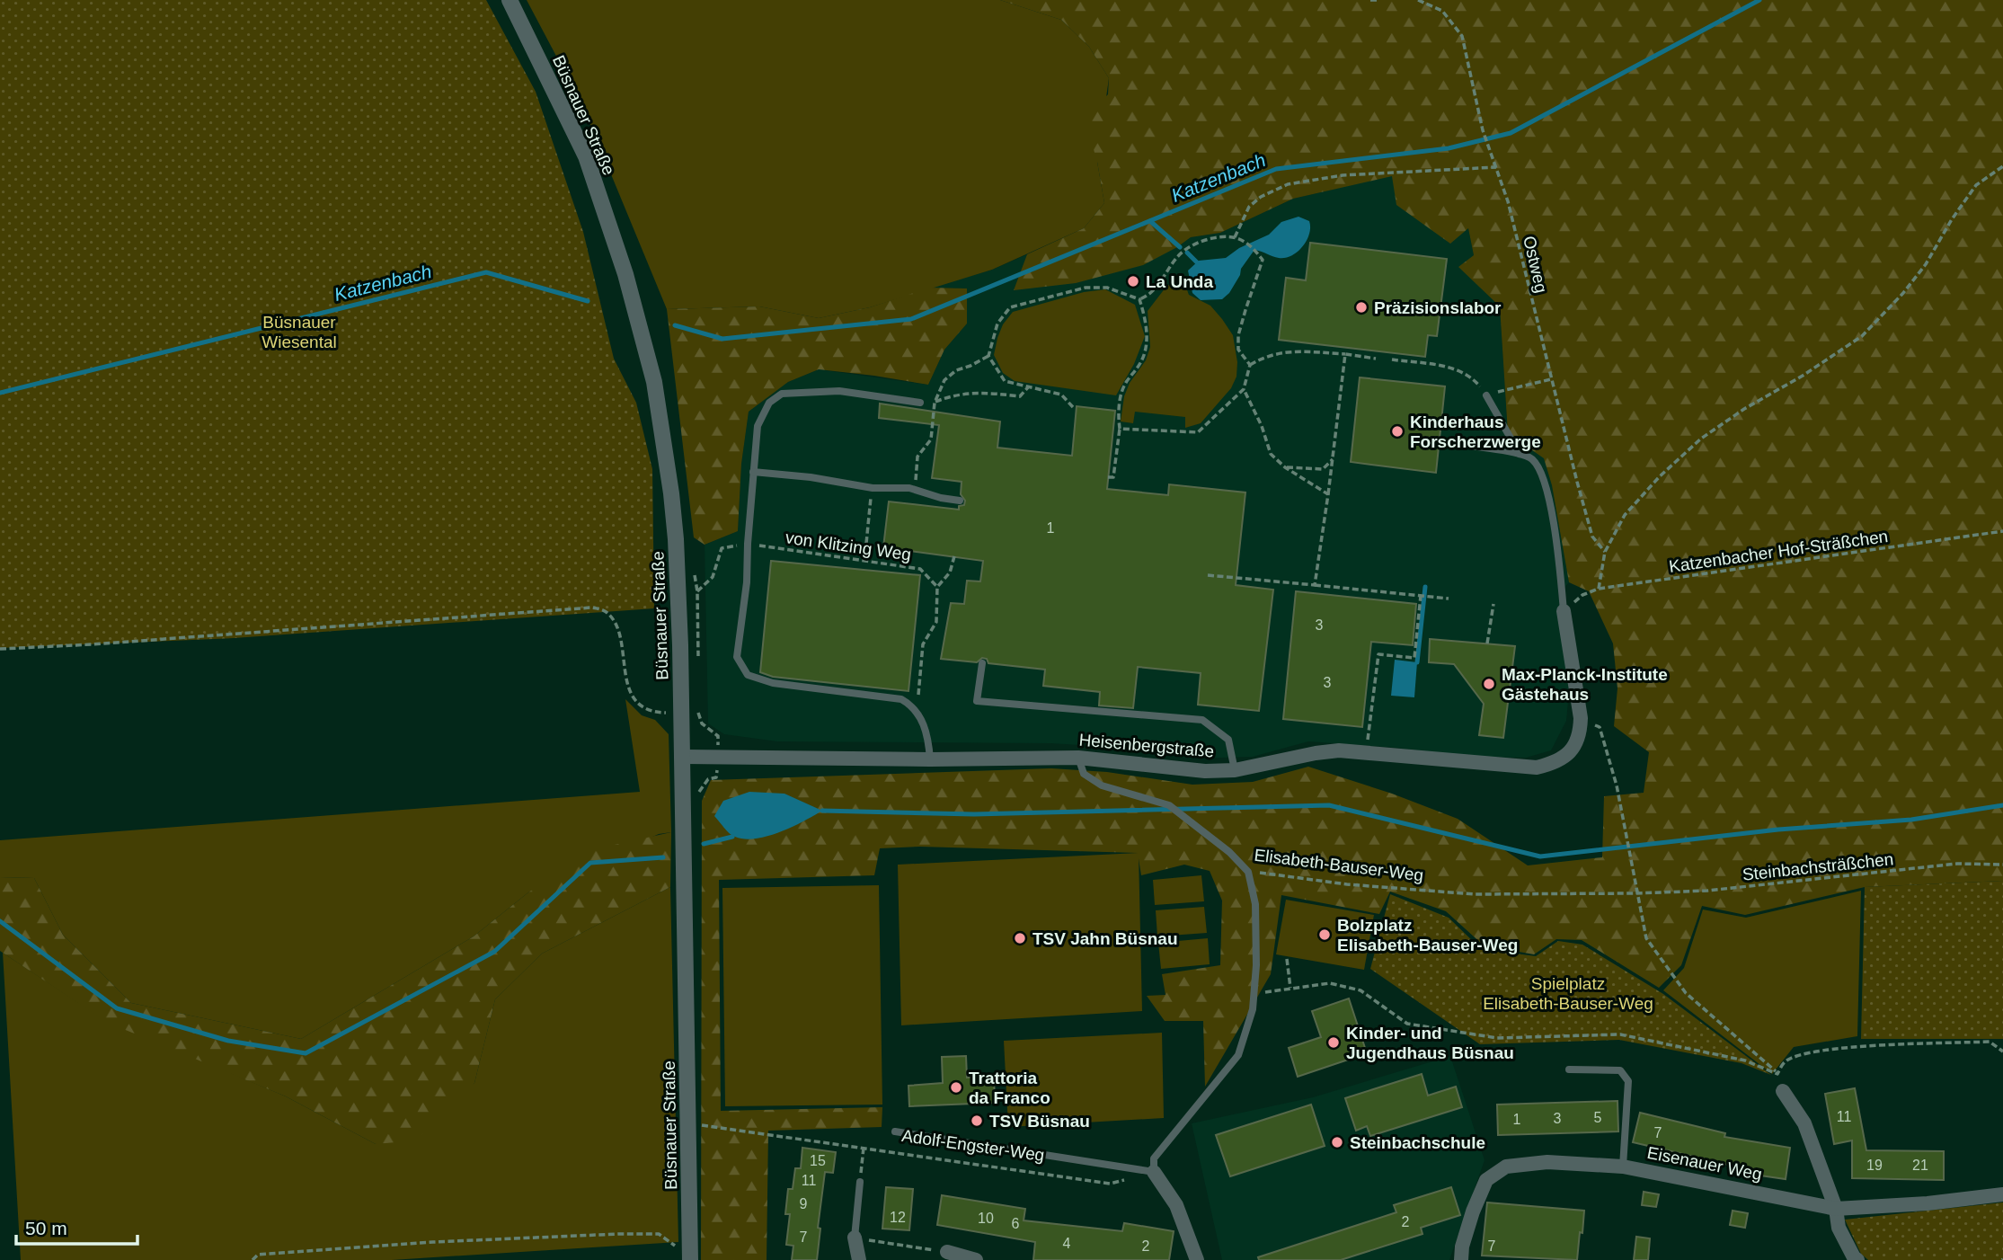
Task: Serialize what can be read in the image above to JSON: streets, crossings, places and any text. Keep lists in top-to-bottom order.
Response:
{
  "streets": {
    "street": ["Büsnauer Straße", "Heisenbergstraße", "Eisenauer Weg"],
    "lane": ["Elisabeth-Bauser-Weg"],
    "path": [
      "Ostweg",
      "von Klitzing Weg",
      "Katzenbacher Hof-Sträßchen",
      "Steinbachsträßchen",
      "Adolf-Engster-Weg"
    ]
  },
  "crossings": [
    ["Büsnauer Straße", "Heisenbergstraße"],
    ["Büsnauer Straße", "Adolf-Engster-Weg"],
    ["Katzenbacher Hof-Sträßchen", "Heisenbergstraße"],
    ["Heisenbergstraße", "Elisabeth-Bauser-Weg"],
    ["Elisabeth-Bauser-Weg", "Steinbachsträßchen"]
  ],
  "water": ["Katzenbach"],
  "parks": ["Büsnauer Wiesental", "Spielplatz Elisabeth-Bauser-Weg"],
  "places": [
    "La Unda",
    "Präzisionslabor",
    "Kinderhaus Forscherzwerge",
    "Max-Planck-Institute Gästehaus",
    "Bolzplatz Elisabeth-Bauser-Weg",
    "TSV Jahn Büsnau",
    "Kinder- und Jugendhaus Büsnau",
    "Trattoria da Franco",
    "TSV Büsnau",
    "Steinbachschule"
  ],
  "house_numbers": [
    "1",
    "3",
    "3",
    "11",
    "5",
    "3",
    "1",
    "7",
    "15",
    "19",
    "21",
    "11",
    "9",
    "12",
    "10",
    "2",
    "6",
    "7",
    "4",
    "2",
    "7"
  ],
  "scale_bar": "50 m"
}
